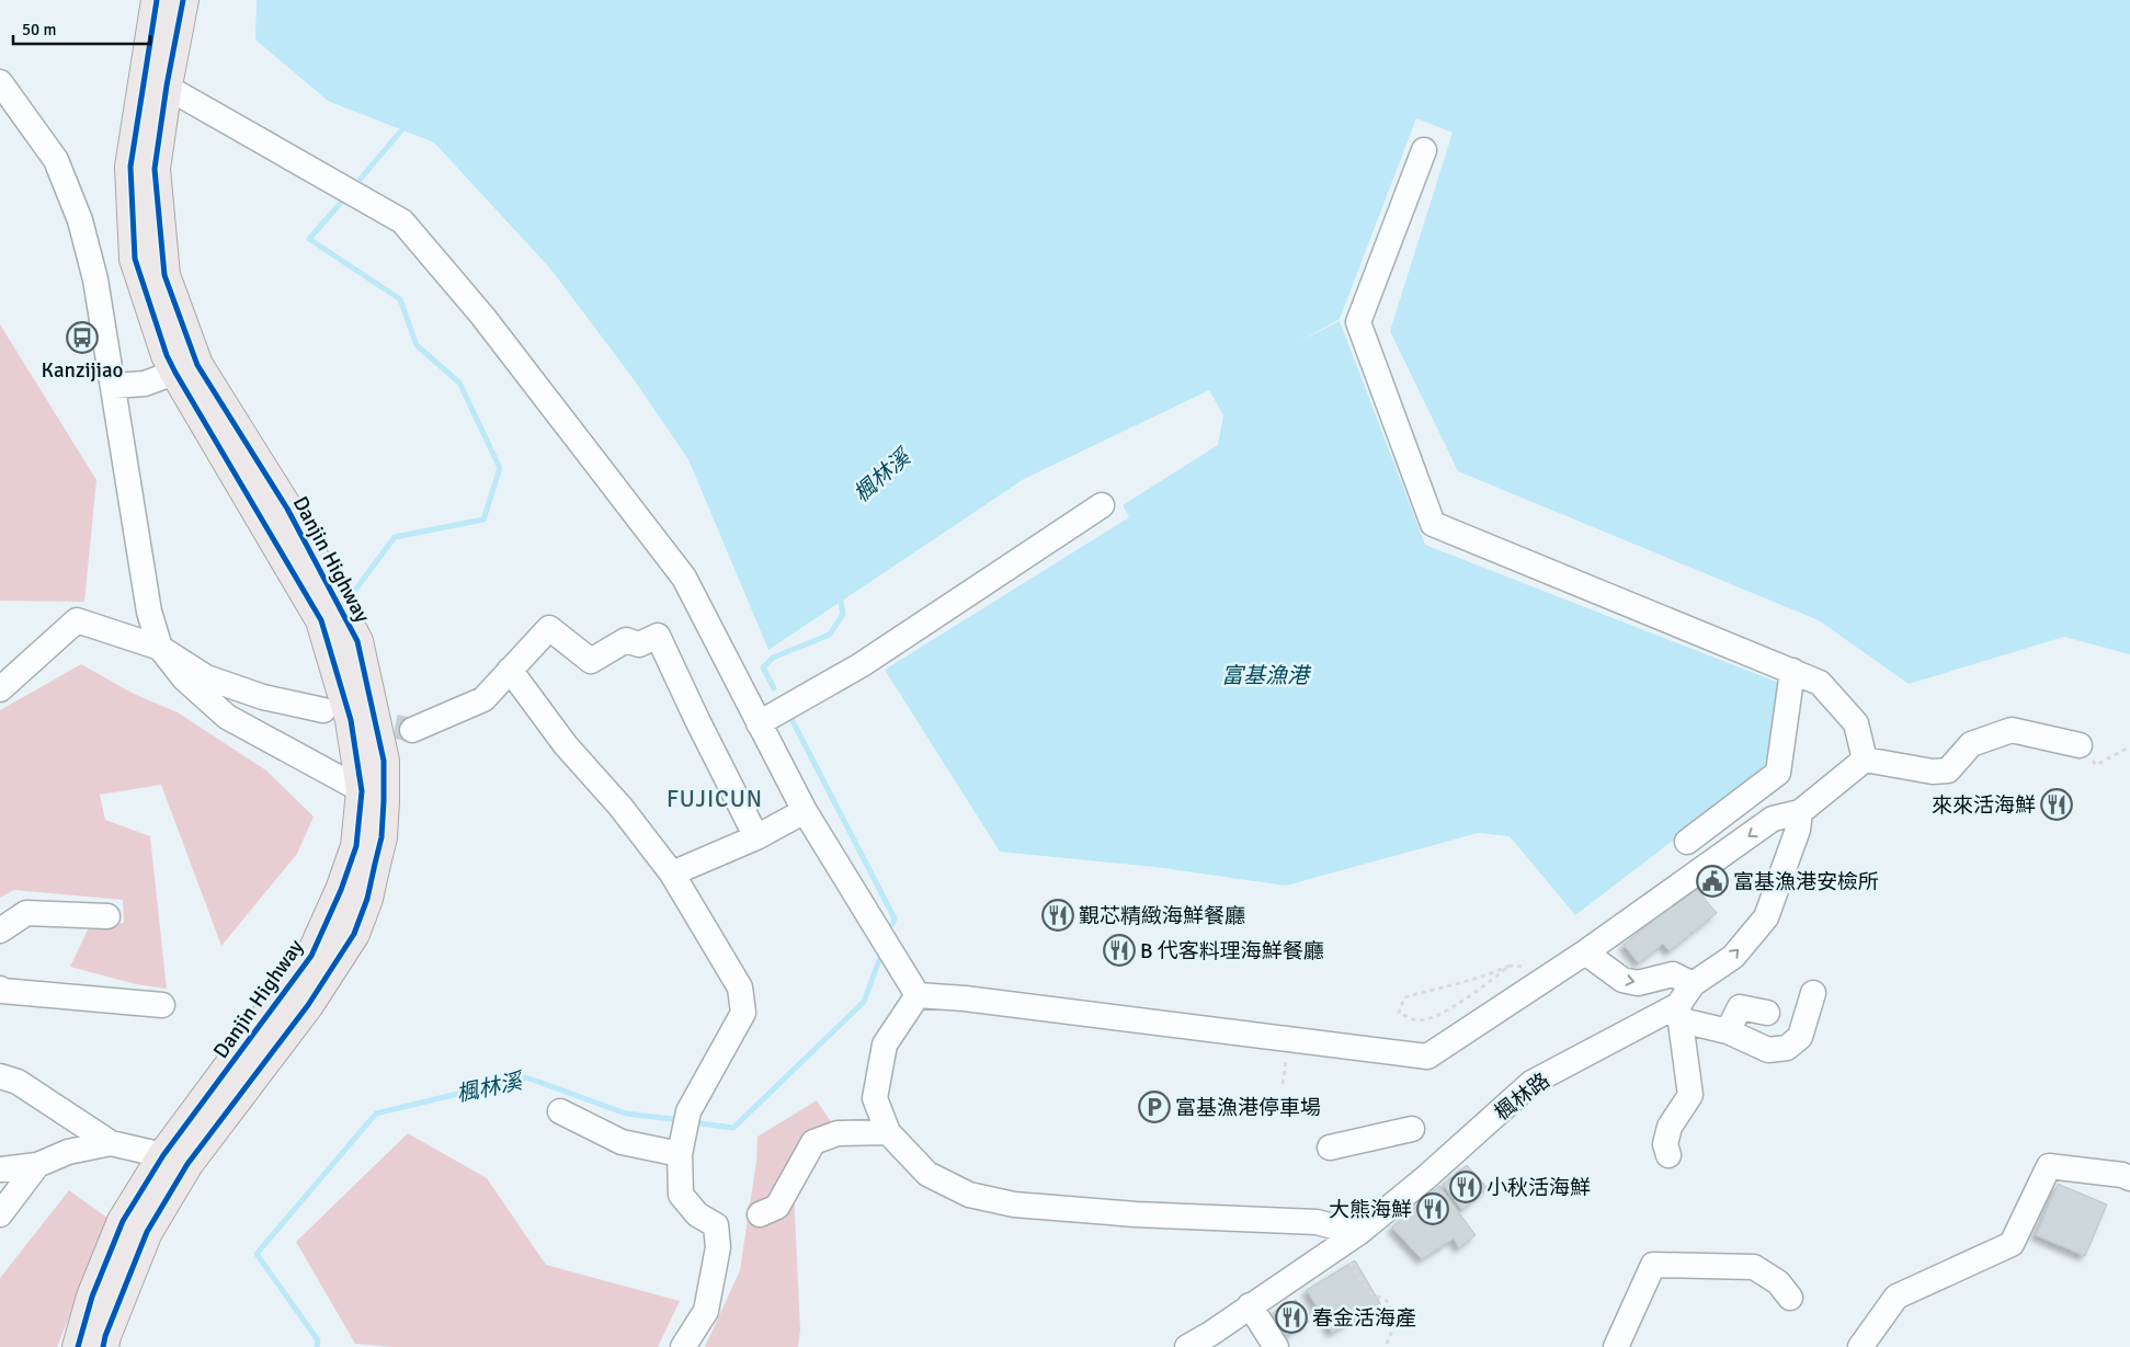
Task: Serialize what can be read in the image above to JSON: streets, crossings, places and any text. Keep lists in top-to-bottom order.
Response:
{
  "streets": {
    "main road": ["Danjin Highway"],
    "street": ["楓林路"]
  },
  "districts": ["FUJICUN"],
  "water": ["楓林溪", "富基漁港"],
  "places": {
    "bus stop": ["Kanzijiao"],
    "restaurant": [
      "來來活海鮮",
      "覲芯精緻海鮮餐廳",
      "B 代客料理海鮮餐廳",
      "小秋活海鮮",
      "大熊海鮮",
      "春金活海產"
    ],
    "public building": ["富基漁港安檢所"],
    "parking": ["富基漁港停車場"]
  },
  "scale_bar": "50 m"
}
